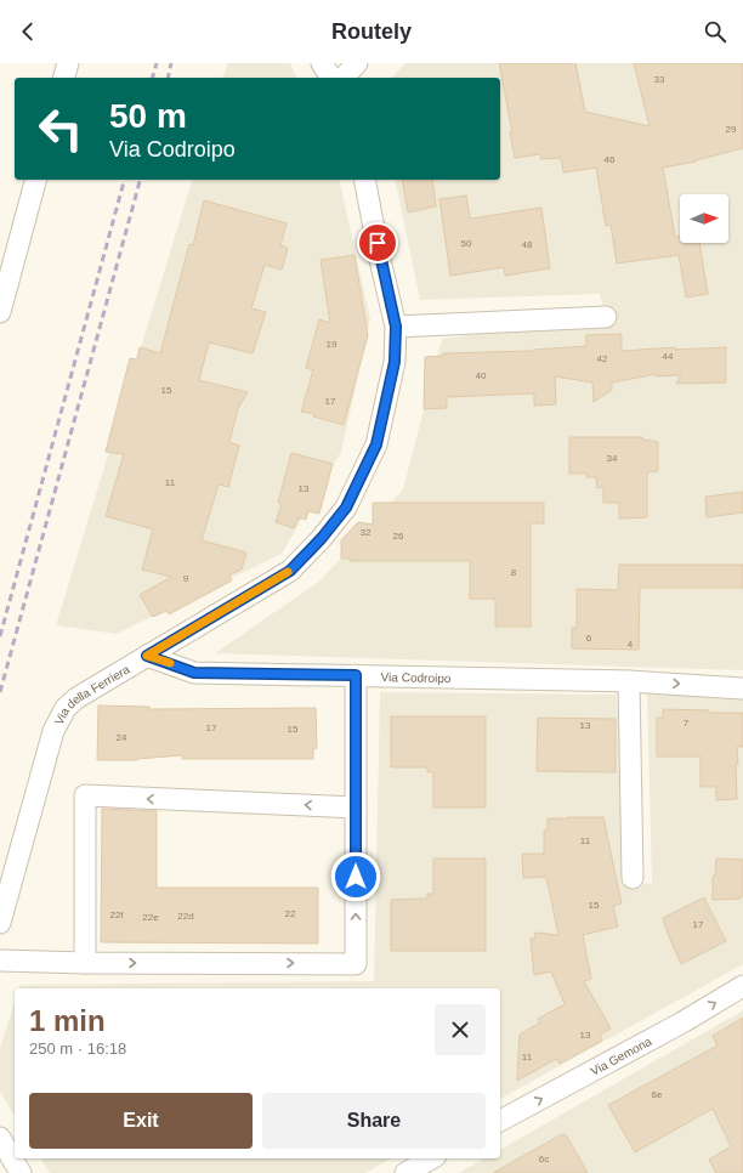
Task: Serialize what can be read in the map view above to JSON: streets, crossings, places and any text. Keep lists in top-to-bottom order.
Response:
{
  "streets": {
    "street": ["Via Codroipo", "Via della Ferriera", "Via Gemona"]
  },
  "crossings": [
    ["Via Codroipo", "Via della Ferriera"]
  ],
  "one_way": ["Via Gemona"],
  "house_numbers": [
    "33",
    "29",
    "46",
    "50",
    "48",
    "19",
    "44",
    "42",
    "40",
    "15",
    "17",
    "34",
    "11",
    "13",
    "32",
    "26",
    "8",
    "9",
    "6",
    "4",
    "7",
    "13",
    "17",
    "15",
    "24",
    "11",
    "15",
    "22",
    "22f",
    "22d",
    "22e",
    "17",
    "13",
    "11",
    "6e",
    "6c"
  ],
  "north": "right",
  "page": {
    "header": "Routely",
    "turn": ["50 m", "Via Codroipo"],
    "heading": ["1 min", "250 m · 16:18"],
    "buttons": ["Exit", "Share"]
  }
}
